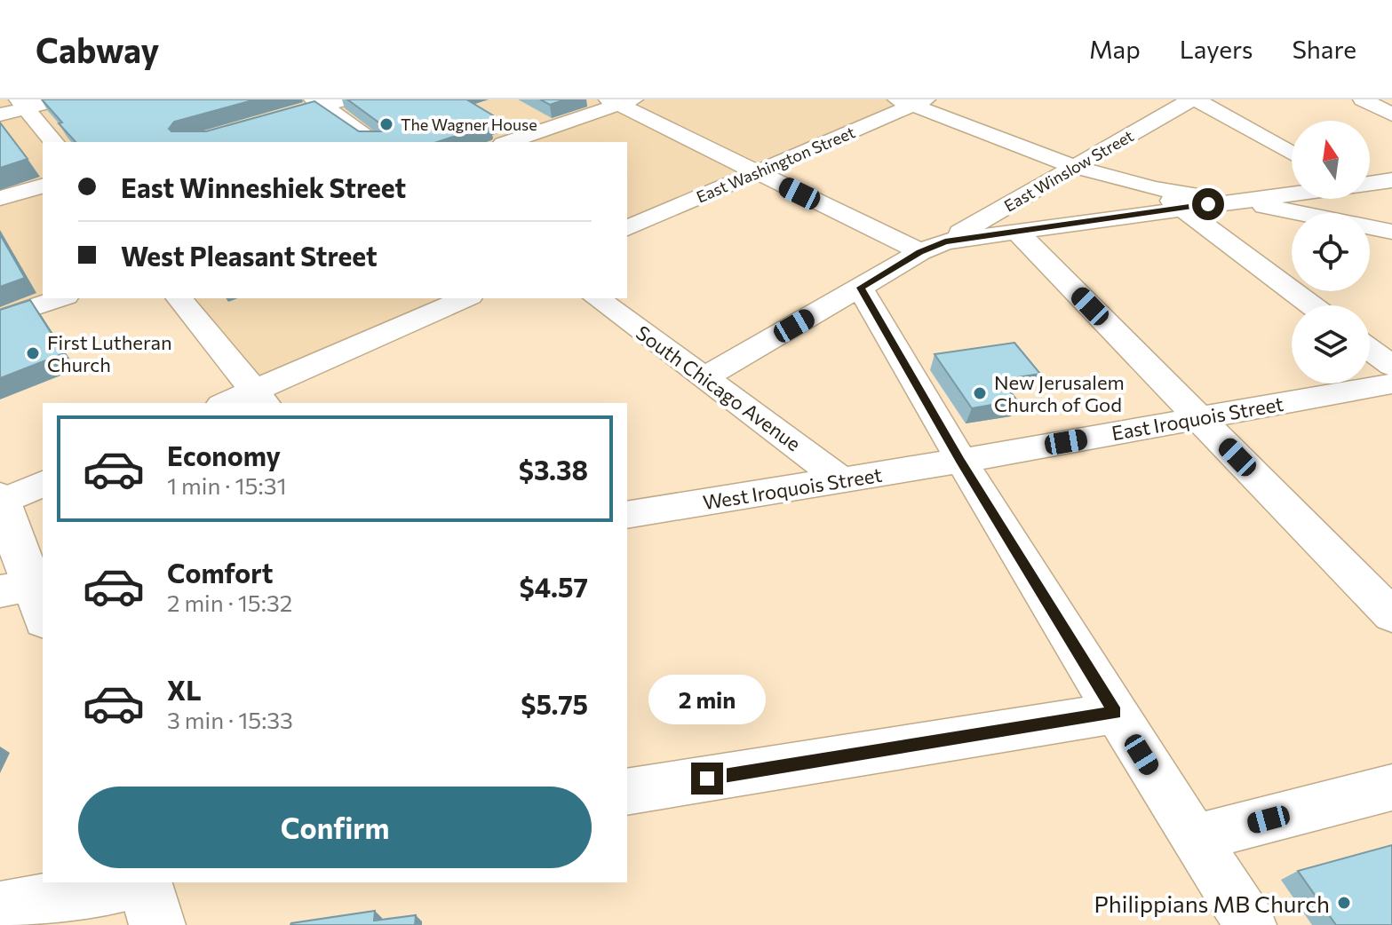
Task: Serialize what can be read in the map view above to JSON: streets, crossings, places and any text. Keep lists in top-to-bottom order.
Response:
{
  "streets": {
    "street": [
      "East Washington Street",
      "East Winslow Street",
      "South Chicago Avenue",
      "East Iroquois Street",
      "West Iroquois Street"
    ]
  },
  "crossings": [
    ["East Winslow Street", "South Chicago Avenue"],
    ["South Chicago Avenue", "West Iroquois Street"],
    ["East Iroquois Street", "West Iroquois Street"]
  ],
  "places": [
    "The Wagner House",
    "First Lutheran Church",
    "New Jerusalem Church of God",
    "Philippians MB Church"
  ],
  "north": "top",
  "page": {
    "header": "Cabway",
    "nav": ["Map", "Layers", "Share"],
    "banner": ["East Winneshiek Street", "West Pleasant Street"],
    "list": [
      {
        "name": "Economy",
        "note": "1 min · 15:31",
        "value": "$3.38"
      },
      {
        "name": "Comfort",
        "note": "2 min · 15:32",
        "value": "$4.57"
      },
      {
        "name": "XL",
        "note": "3 min · 15:33",
        "value": "$5.75"
      }
    ],
    "bubble": "2 min",
    "buttons": "Confirm"
  }
}
